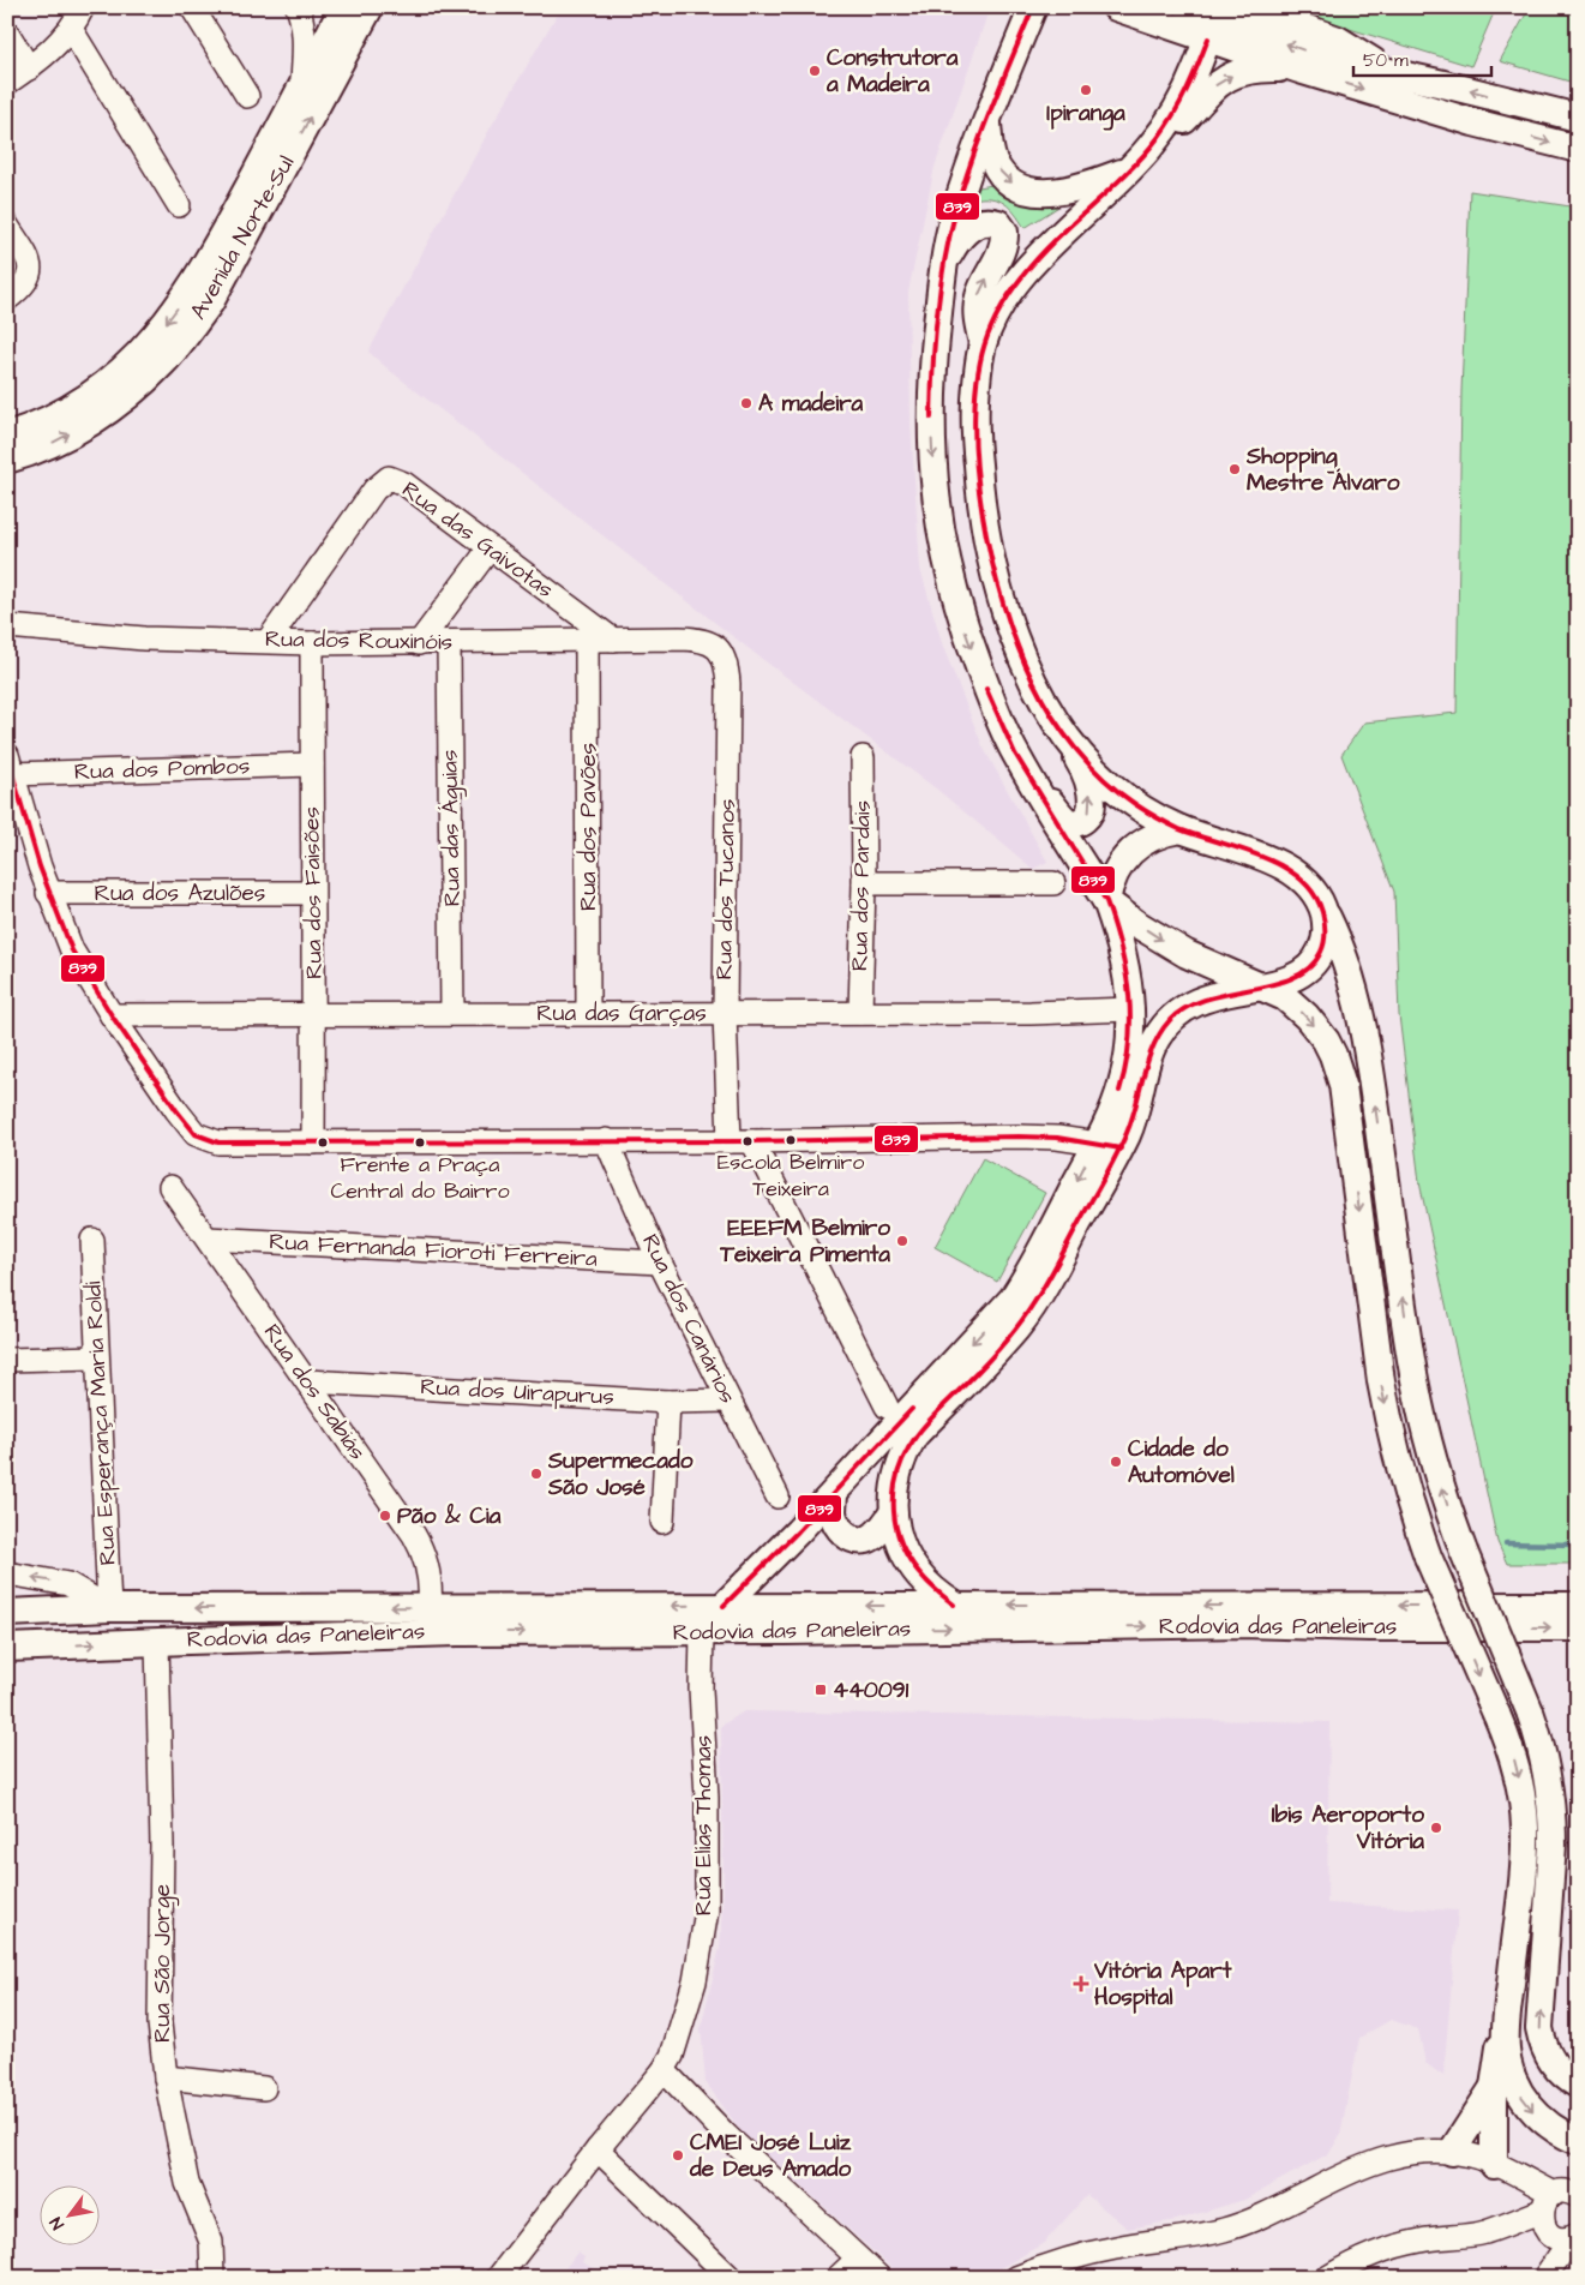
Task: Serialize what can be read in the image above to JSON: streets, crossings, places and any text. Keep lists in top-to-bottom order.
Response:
{
  "streets": {
    "main road": ["Avenida Norte-Sul", "Rodovia das Paneleiras"],
    "street": [
      "Rua das Gaivotas",
      "Rua dos Rouxinóis",
      "Rua dos Pombos",
      "Rua dos Pavões",
      "Rua das Águias",
      "Rua dos Pardais",
      "Rua dos Tucanos",
      "Rua dos Azulões",
      "Rua dos Faisões",
      "Rua das Garças",
      "Rua Fernanda Fioroti Ferreira",
      "Rua dos Canários",
      "Rua dos Sabiás",
      "Rua dos Uirapurus",
      "Rua Esperança Maria Roldi",
      "Rua Elias Thomas",
      "Rua São Jorge"
    ]
  },
  "crossings": [
    ["Rua das Gaivotas", "Rua dos Rouxinóis"],
    ["Rua dos Rouxinóis", "Rua dos Pavões"],
    ["Rua dos Rouxinóis", "Rua das Águias"],
    ["Rua dos Rouxinóis", "Rua dos Tucanos"],
    ["Rua dos Rouxinóis", "Rua dos Faisões"],
    ["Rua dos Pombos", "Rua dos Faisões"],
    ["Rua dos Pavões", "Rua das Garças"],
    ["Rua das Águias", "Rua das Garças"],
    ["Rua dos Pardais", "Rua das Garças"],
    ["Rua dos Tucanos", "Rua das Garças"],
    ["Rua dos Azulões", "Rua dos Faisões"],
    ["Rua dos Faisões", "Rua das Garças"],
    ["Rua Fernanda Fioroti Ferreira", "Rua dos Canários"],
    ["Rua Fernanda Fioroti Ferreira", "Rua dos Sabiás"],
    ["Rua dos Canários", "Rua dos Uirapurus"],
    ["Rua dos Sabiás", "Rua dos Uirapurus"],
    ["Rua dos Sabiás", "Rodovia das Paneleiras"],
    ["Rua Esperança Maria Roldi", "Rodovia das Paneleiras"],
    ["Rodovia das Paneleiras", "Rua Elias Thomas"],
    ["Rodovia das Paneleiras", "Rua São Jorge"]
  ],
  "places": {
    "other": [
      "Construtora a Madeira",
      "Ipiranga",
      "A madeira",
      "Shopping Mestre Álvaro",
      "Escola Belmiro Teixeira",
      "Frente a Praça Central do Bairro",
      "EEEFM Belmiro Teixeira Pimenta",
      "Cidade do Automóvel",
      "Supermecado São José",
      "Pão & Cia",
      "Ibis Aeroporto Vitória",
      "CMEI José Luiz de Deus Amado"
    ],
    "transit": ["440091"],
    "health": ["Vitória Apart Hospital"]
  },
  "lines": ["transit line 839"],
  "scale_bar": "50 m",
  "north": "bottom left"
}
